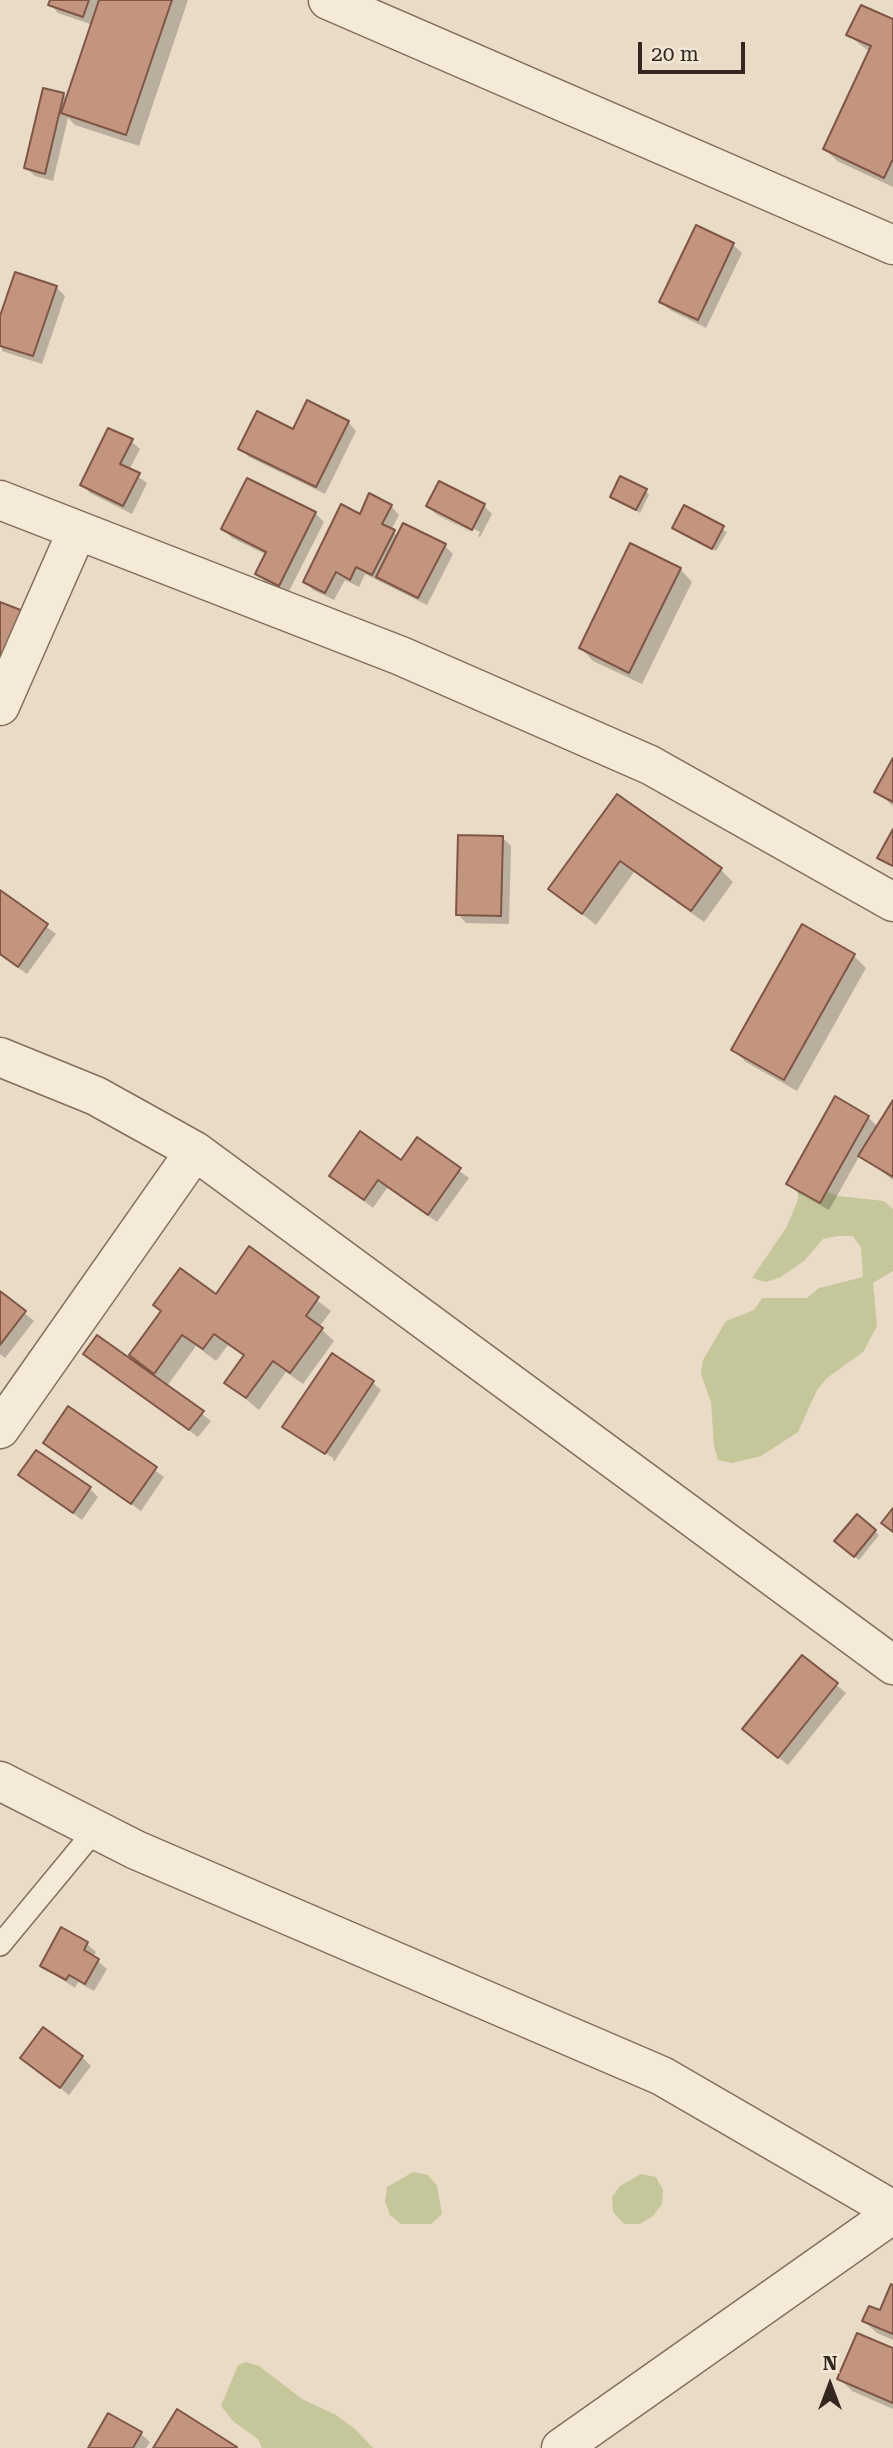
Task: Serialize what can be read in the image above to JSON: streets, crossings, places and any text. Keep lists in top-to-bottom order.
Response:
{
  "scale_bar": "20 m",
  "north": "top"
}
